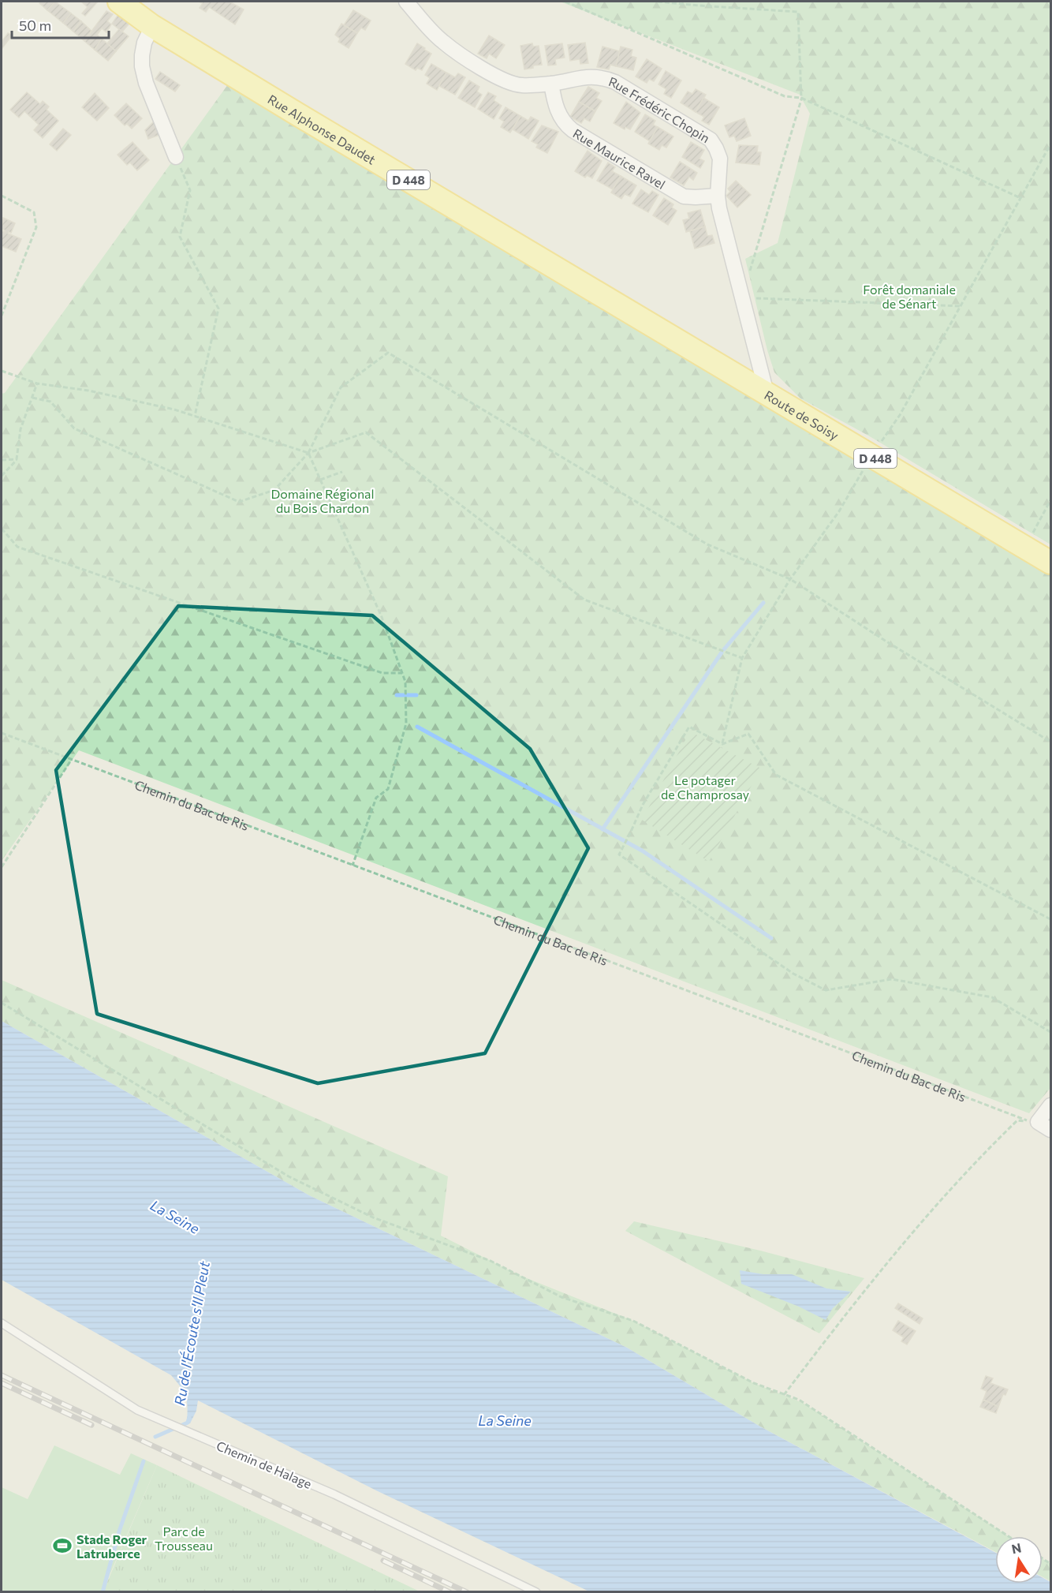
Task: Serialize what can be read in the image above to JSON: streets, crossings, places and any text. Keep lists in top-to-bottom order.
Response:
{
  "streets": {
    "main road": ["Rue Alphonse Daudet", "D 448", "Route de Soisy"],
    "street": ["Rue Frédéric Chopin", "Rue Maurice Ravel"],
    "lane": ["Chemin de Halage"],
    "path": ["Chemin du Bac de Ris"]
  },
  "crossings": [
    ["Rue Frédéric Chopin", "Rue Maurice Ravel"],
    ["Rue Frédéric Chopin", "Route de Soisy"],
    ["Rue Alphonse Daudet", "Route de Soisy"]
  ],
  "water": ["La Seine", "Ru de l'Écoute s'Il Pleut"],
  "parks": [
    "Forêt domaniale de Sénart",
    "Domaine Régional du Bois Chardon",
    "Le potager de Champrosay",
    "Parc de Trousseau"
  ],
  "places": {
    "sports": ["Stade Roger Latruberce"]
  },
  "scale_bar": "50 m",
  "north": "top"
}
